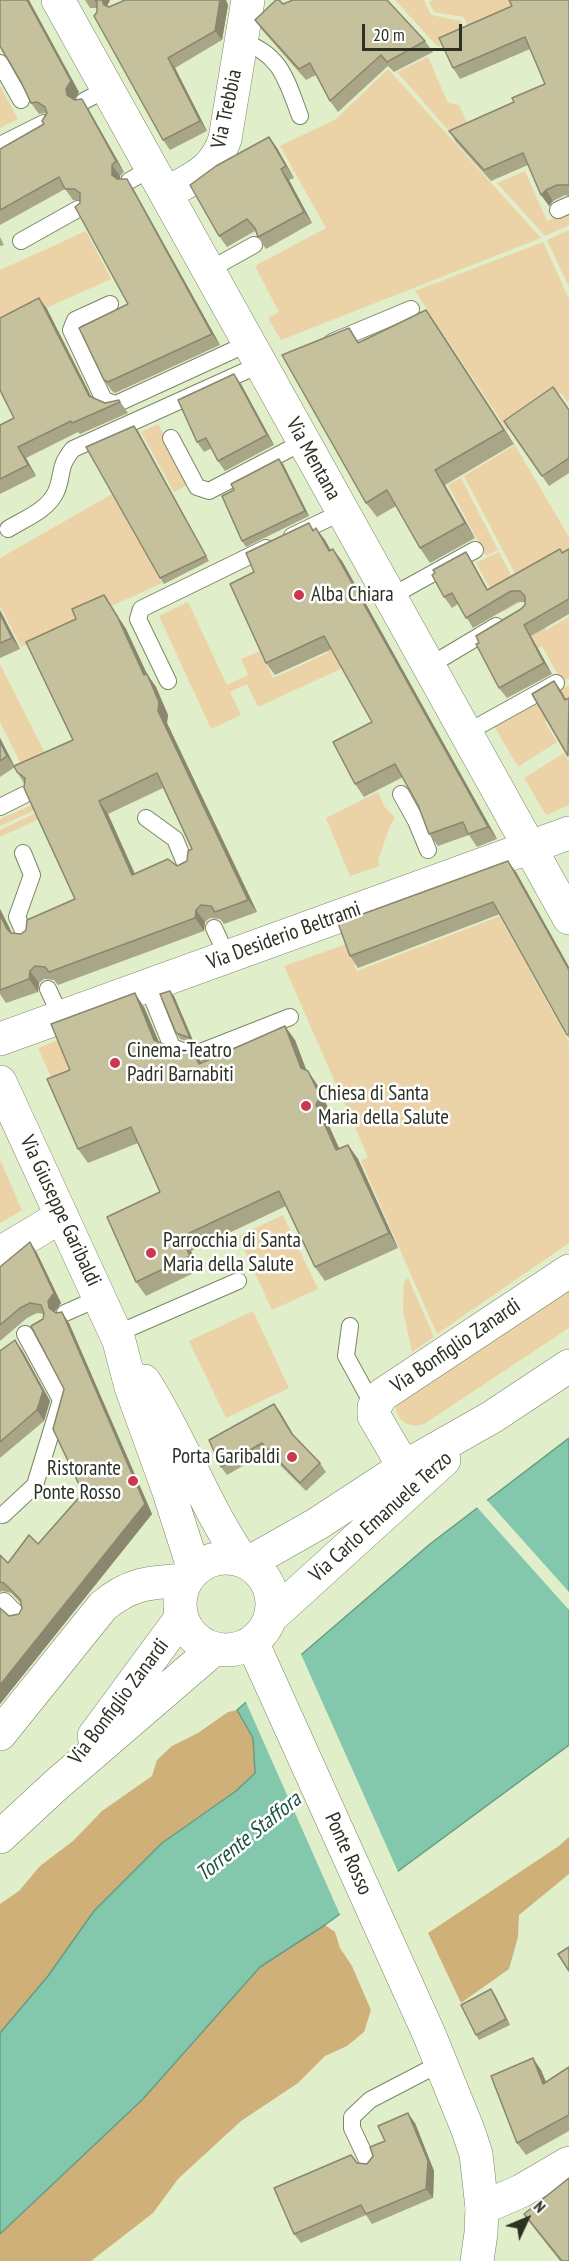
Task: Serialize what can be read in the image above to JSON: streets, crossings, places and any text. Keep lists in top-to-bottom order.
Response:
{
  "streets": {
    "street": [
      "Via Trebbia",
      "Via Mentana",
      "Via Desiderio Beltrami",
      "Via Giuseppe Garibaldi",
      "Via Bonfiglio Zanardi",
      "Via Carlo Emanuele Terzo",
      "Ponte Rosso"
    ]
  },
  "crossings": [
    ["Via Trebbia", "Via Mentana"],
    ["Via Mentana", "Via Desiderio Beltrami"],
    ["Via Giuseppe Garibaldi", "Via Bonfiglio Zanardi"],
    ["Via Giuseppe Garibaldi", "Via Carlo Emanuele Terzo"],
    ["Via Giuseppe Garibaldi", "Ponte Rosso"],
    ["Via Bonfiglio Zanardi", "Via Carlo Emanuele Terzo"],
    ["Via Bonfiglio Zanardi", "Ponte Rosso"],
    ["Via Carlo Emanuele Terzo", "Ponte Rosso"]
  ],
  "water": ["Torrente Staffora"],
  "places": [
    "Alba Chiara",
    "Cinema-Teatro Padri Barnabiti",
    "Chiesa di Santa Maria della Salute",
    "Parrocchia di Santa Maria della Salute",
    "Porta Garibaldi",
    "Ristorante Ponte Rosso"
  ],
  "scale_bar": "20 m",
  "north": "top right"
}
